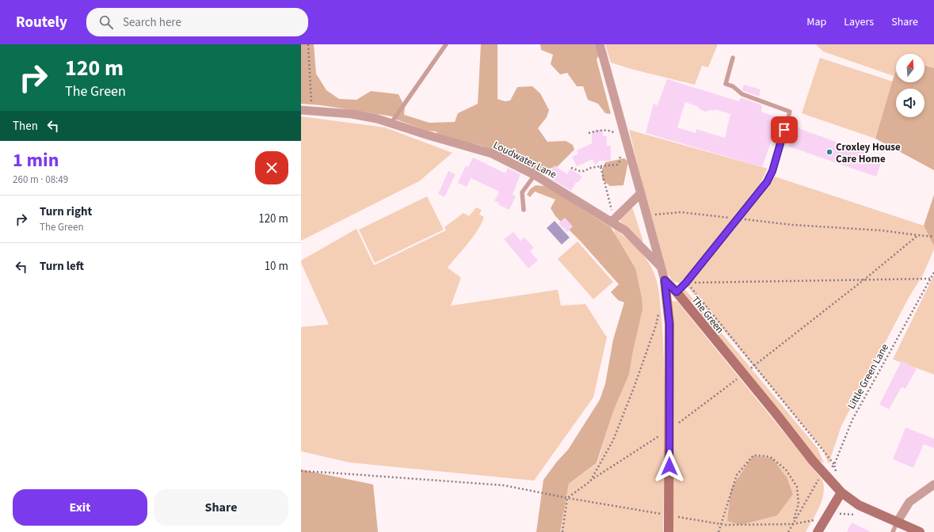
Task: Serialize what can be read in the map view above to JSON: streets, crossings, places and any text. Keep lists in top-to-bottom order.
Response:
{
  "streets": {
    "street": ["Loudwater Lane", "The Green"],
    "path": ["Little Green Lane"]
  },
  "places": ["Croxley House Care Home"],
  "north": "top",
  "page": {
    "header": "Routely",
    "search": "Search here",
    "nav": ["Map", "Layers", "Share"],
    "turn": ["120 m", "The Green"],
    "then": "Then",
    "heading": ["1 min", "260 m · 08:49"],
    "list": [
      {
        "name": "Turn right",
        "note": "The Green",
        "value": "120 m"
      },
      {
        "name": "Turn left",
        "value": "10 m"
      }
    ],
    "buttons": ["Exit", "Share"]
  }
}
